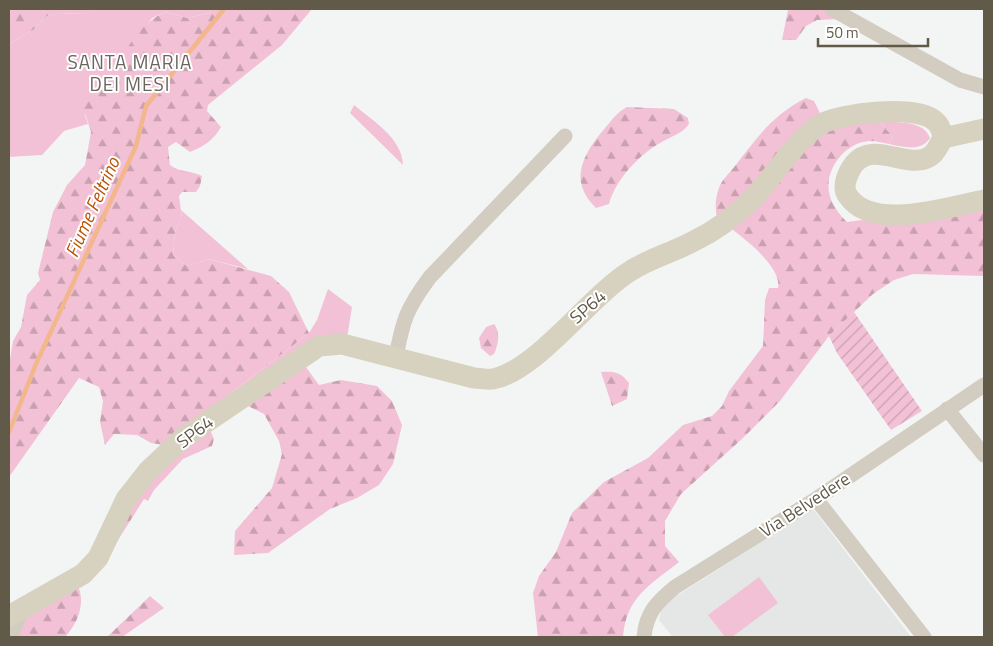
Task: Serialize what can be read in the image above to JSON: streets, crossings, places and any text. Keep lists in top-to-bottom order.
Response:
{
  "streets": {
    "street": ["SP64", "Via Belvedere"]
  },
  "districts": ["SANTA MARIA DEI MESI"],
  "water": ["Fiume Feltrino"],
  "scale_bar": "50 m"
}
